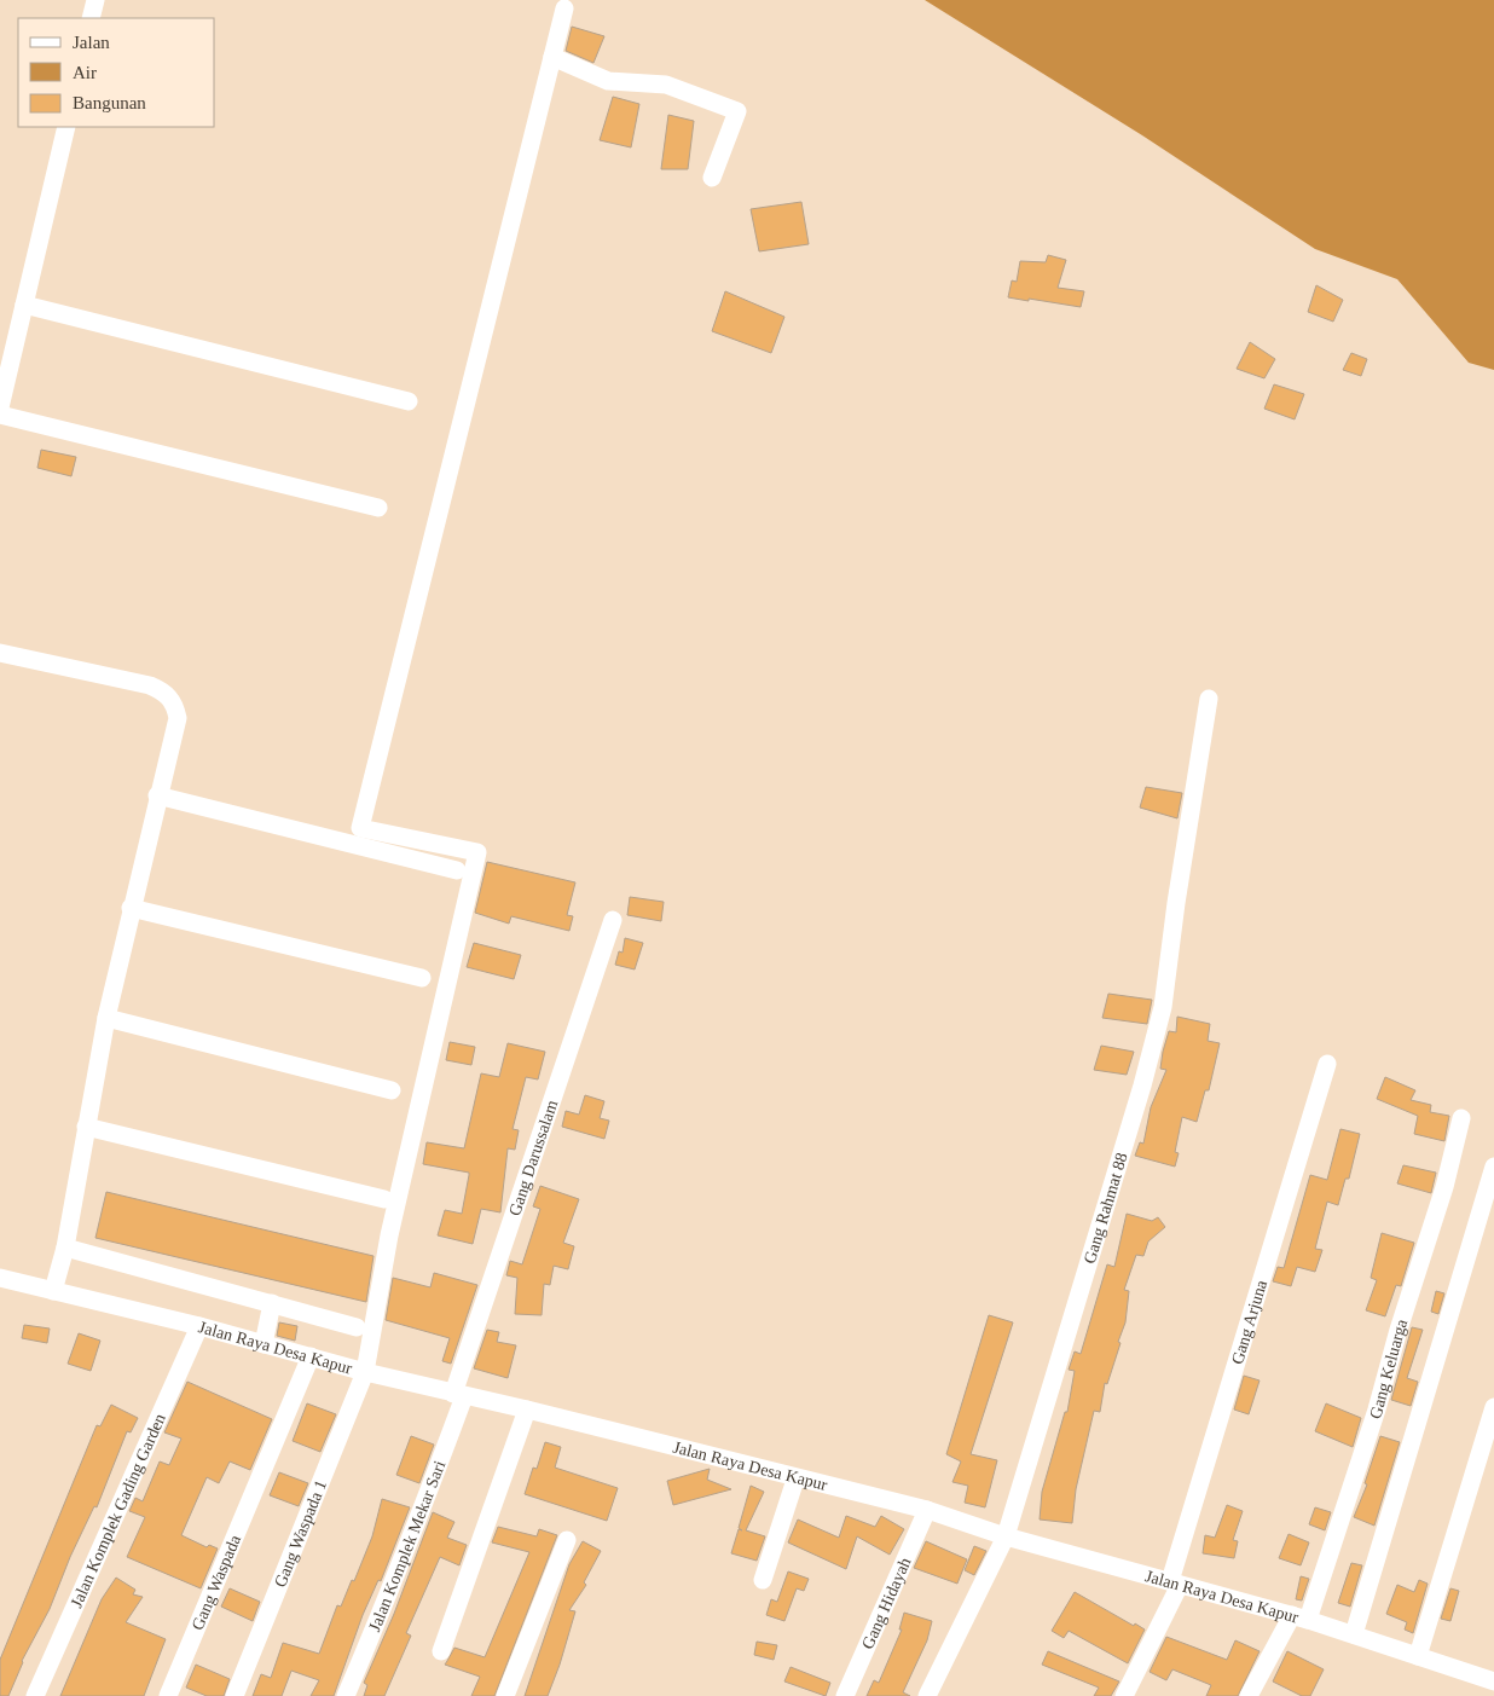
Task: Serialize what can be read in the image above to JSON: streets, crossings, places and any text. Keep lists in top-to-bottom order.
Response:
{
  "streets": {
    "street": [
      "Gang Darussalam",
      "Gang Rahmat 88",
      "Gang Arjuna",
      "Jalan Raya Desa Kapur",
      "Gang Keluarga",
      "Jalan Komplek Gading Garden",
      "Gang Waspada 1",
      "Jalan Komplek Mekar Sari",
      "Gang Waspada",
      "Gang Hidayah"
    ]
  },
  "crossings": [
    ["Gang Darussalam", "Jalan Raya Desa Kapur"],
    ["Gang Darussalam", "Jalan Komplek Mekar Sari"],
    ["Gang Rahmat 88", "Jalan Raya Desa Kapur"],
    ["Gang Arjuna", "Jalan Raya Desa Kapur"],
    ["Jalan Raya Desa Kapur", "Gang Keluarga"],
    ["Jalan Raya Desa Kapur", "Jalan Komplek Gading Garden"],
    ["Jalan Raya Desa Kapur", "Gang Waspada 1"],
    ["Jalan Raya Desa Kapur", "Jalan Komplek Mekar Sari"],
    ["Jalan Raya Desa Kapur", "Gang Waspada"],
    ["Jalan Raya Desa Kapur", "Gang Hidayah"]
  ],
  "legend": ["Jalan", "Air", "Bangunan"]
}
